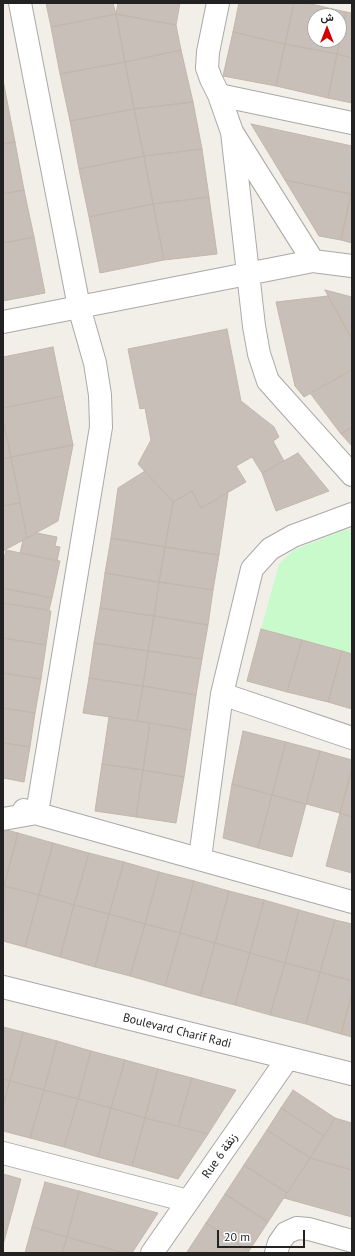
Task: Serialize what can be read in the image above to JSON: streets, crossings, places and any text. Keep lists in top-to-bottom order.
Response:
{
  "streets": {
    "street": ["Boulevard Charif Radi", "Rue 6 زنقة"]
  },
  "crossings": [
    ["Boulevard Charif Radi", "Rue 6 زنقة"]
  ],
  "scale_bar": "20 m",
  "north": "top"
}
